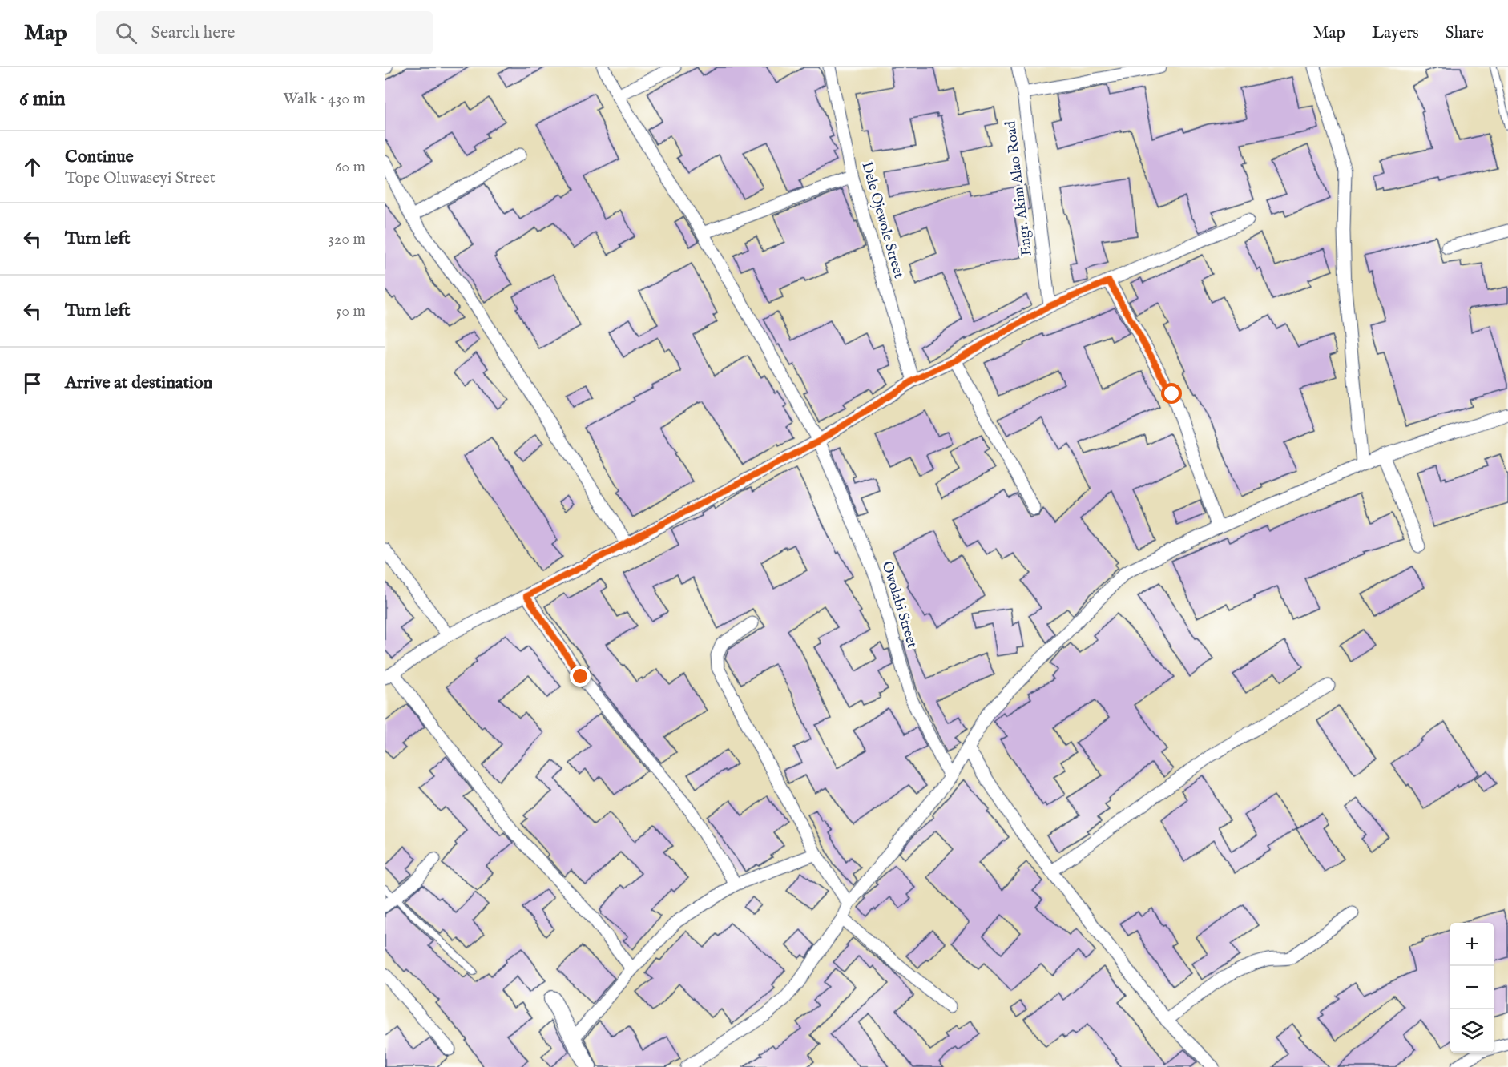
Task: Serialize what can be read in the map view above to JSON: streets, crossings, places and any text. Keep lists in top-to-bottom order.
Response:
{
  "streets": {
    "street": ["Engr. Akim Alao Road", "Dele Ojewole Street", "Owolabi Street"]
  },
  "page": {
    "header": "Map",
    "search": "Search here",
    "nav": ["Map", "Layers", "Share"],
    "heading": ["6 min", "Walk · 430 m"],
    "list": [
      ["Continue", "Tope Oluwaseyi Street", "60 m"],
      ["Turn left", "320 m"],
      ["Turn left", "50 m"],
      "Arrive at destination"
    ],
    "map_buttons": ["+", "−"]
  }
}
